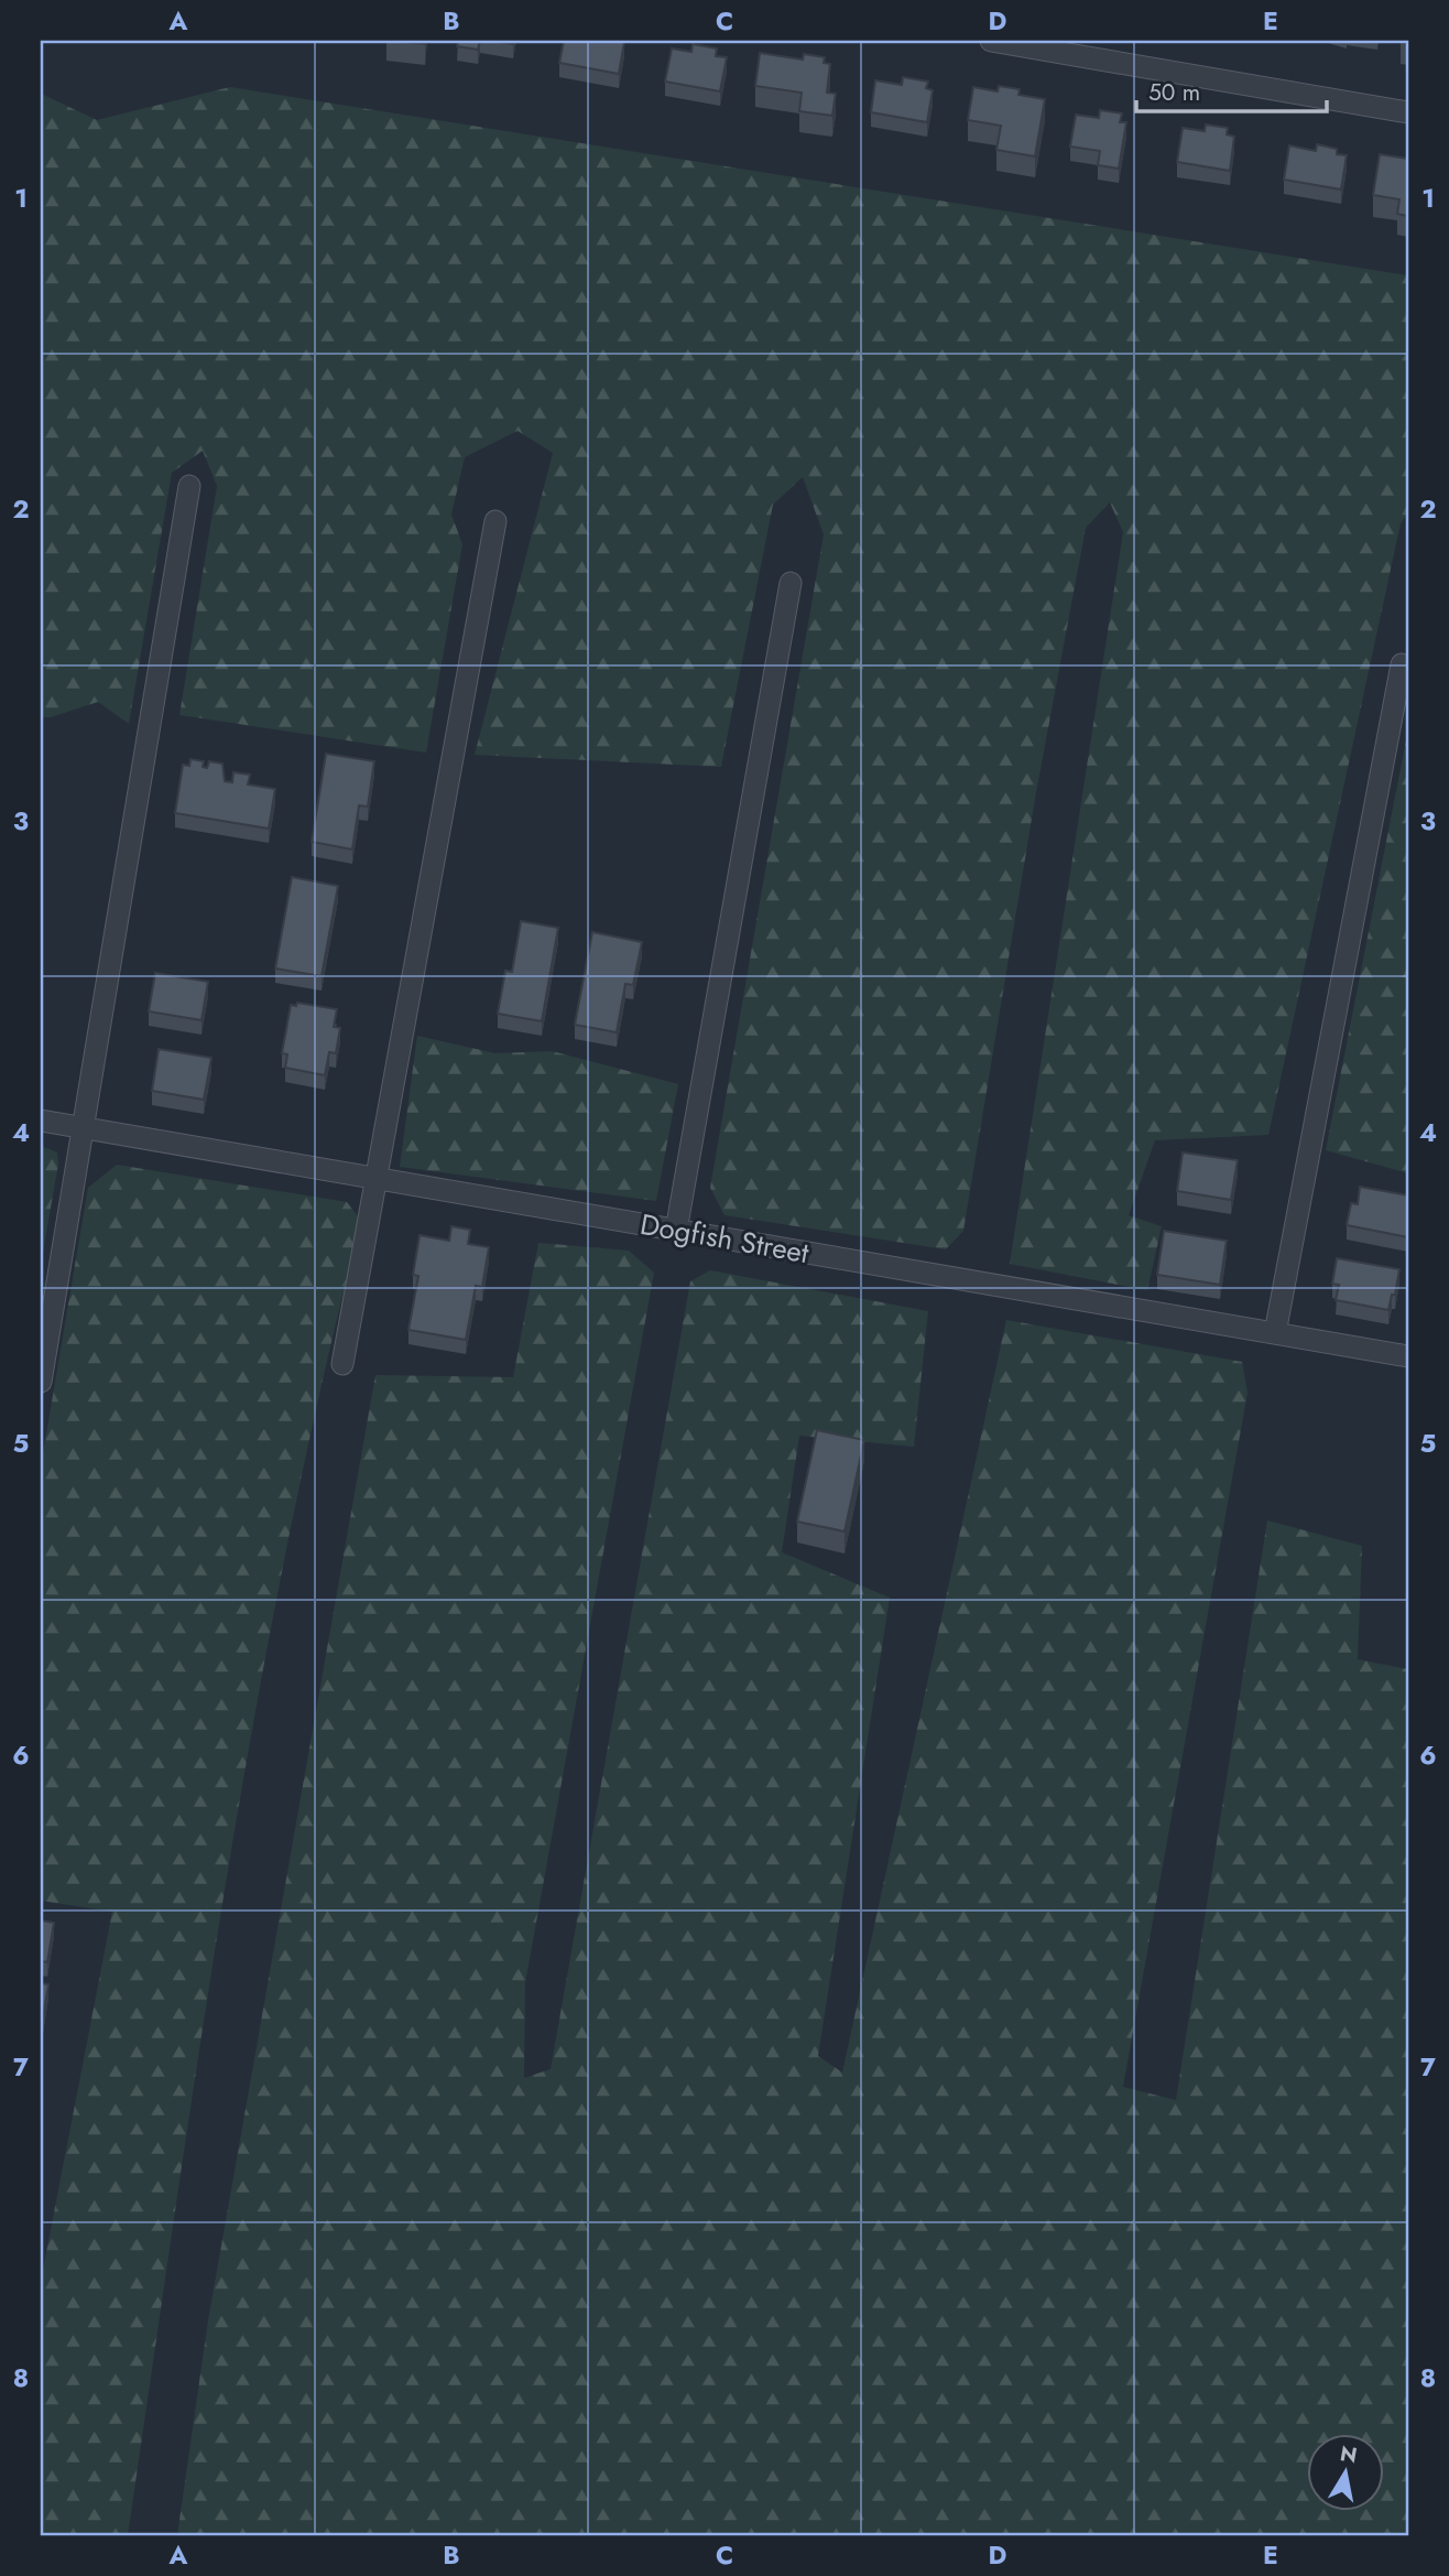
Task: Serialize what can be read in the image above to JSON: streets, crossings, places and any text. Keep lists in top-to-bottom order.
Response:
{
  "streets": {
    "street": ["Dogfish Street"]
  },
  "scale_bar": "50 m",
  "north": "top",
  "grid": {
    "columns": [
      "A",
      "B",
      "C",
      "D",
      "E"
    ],
    "rows": [
      "1",
      "2",
      "3",
      "4",
      "5",
      "6",
      "7",
      "8"
    ]
  }
}
